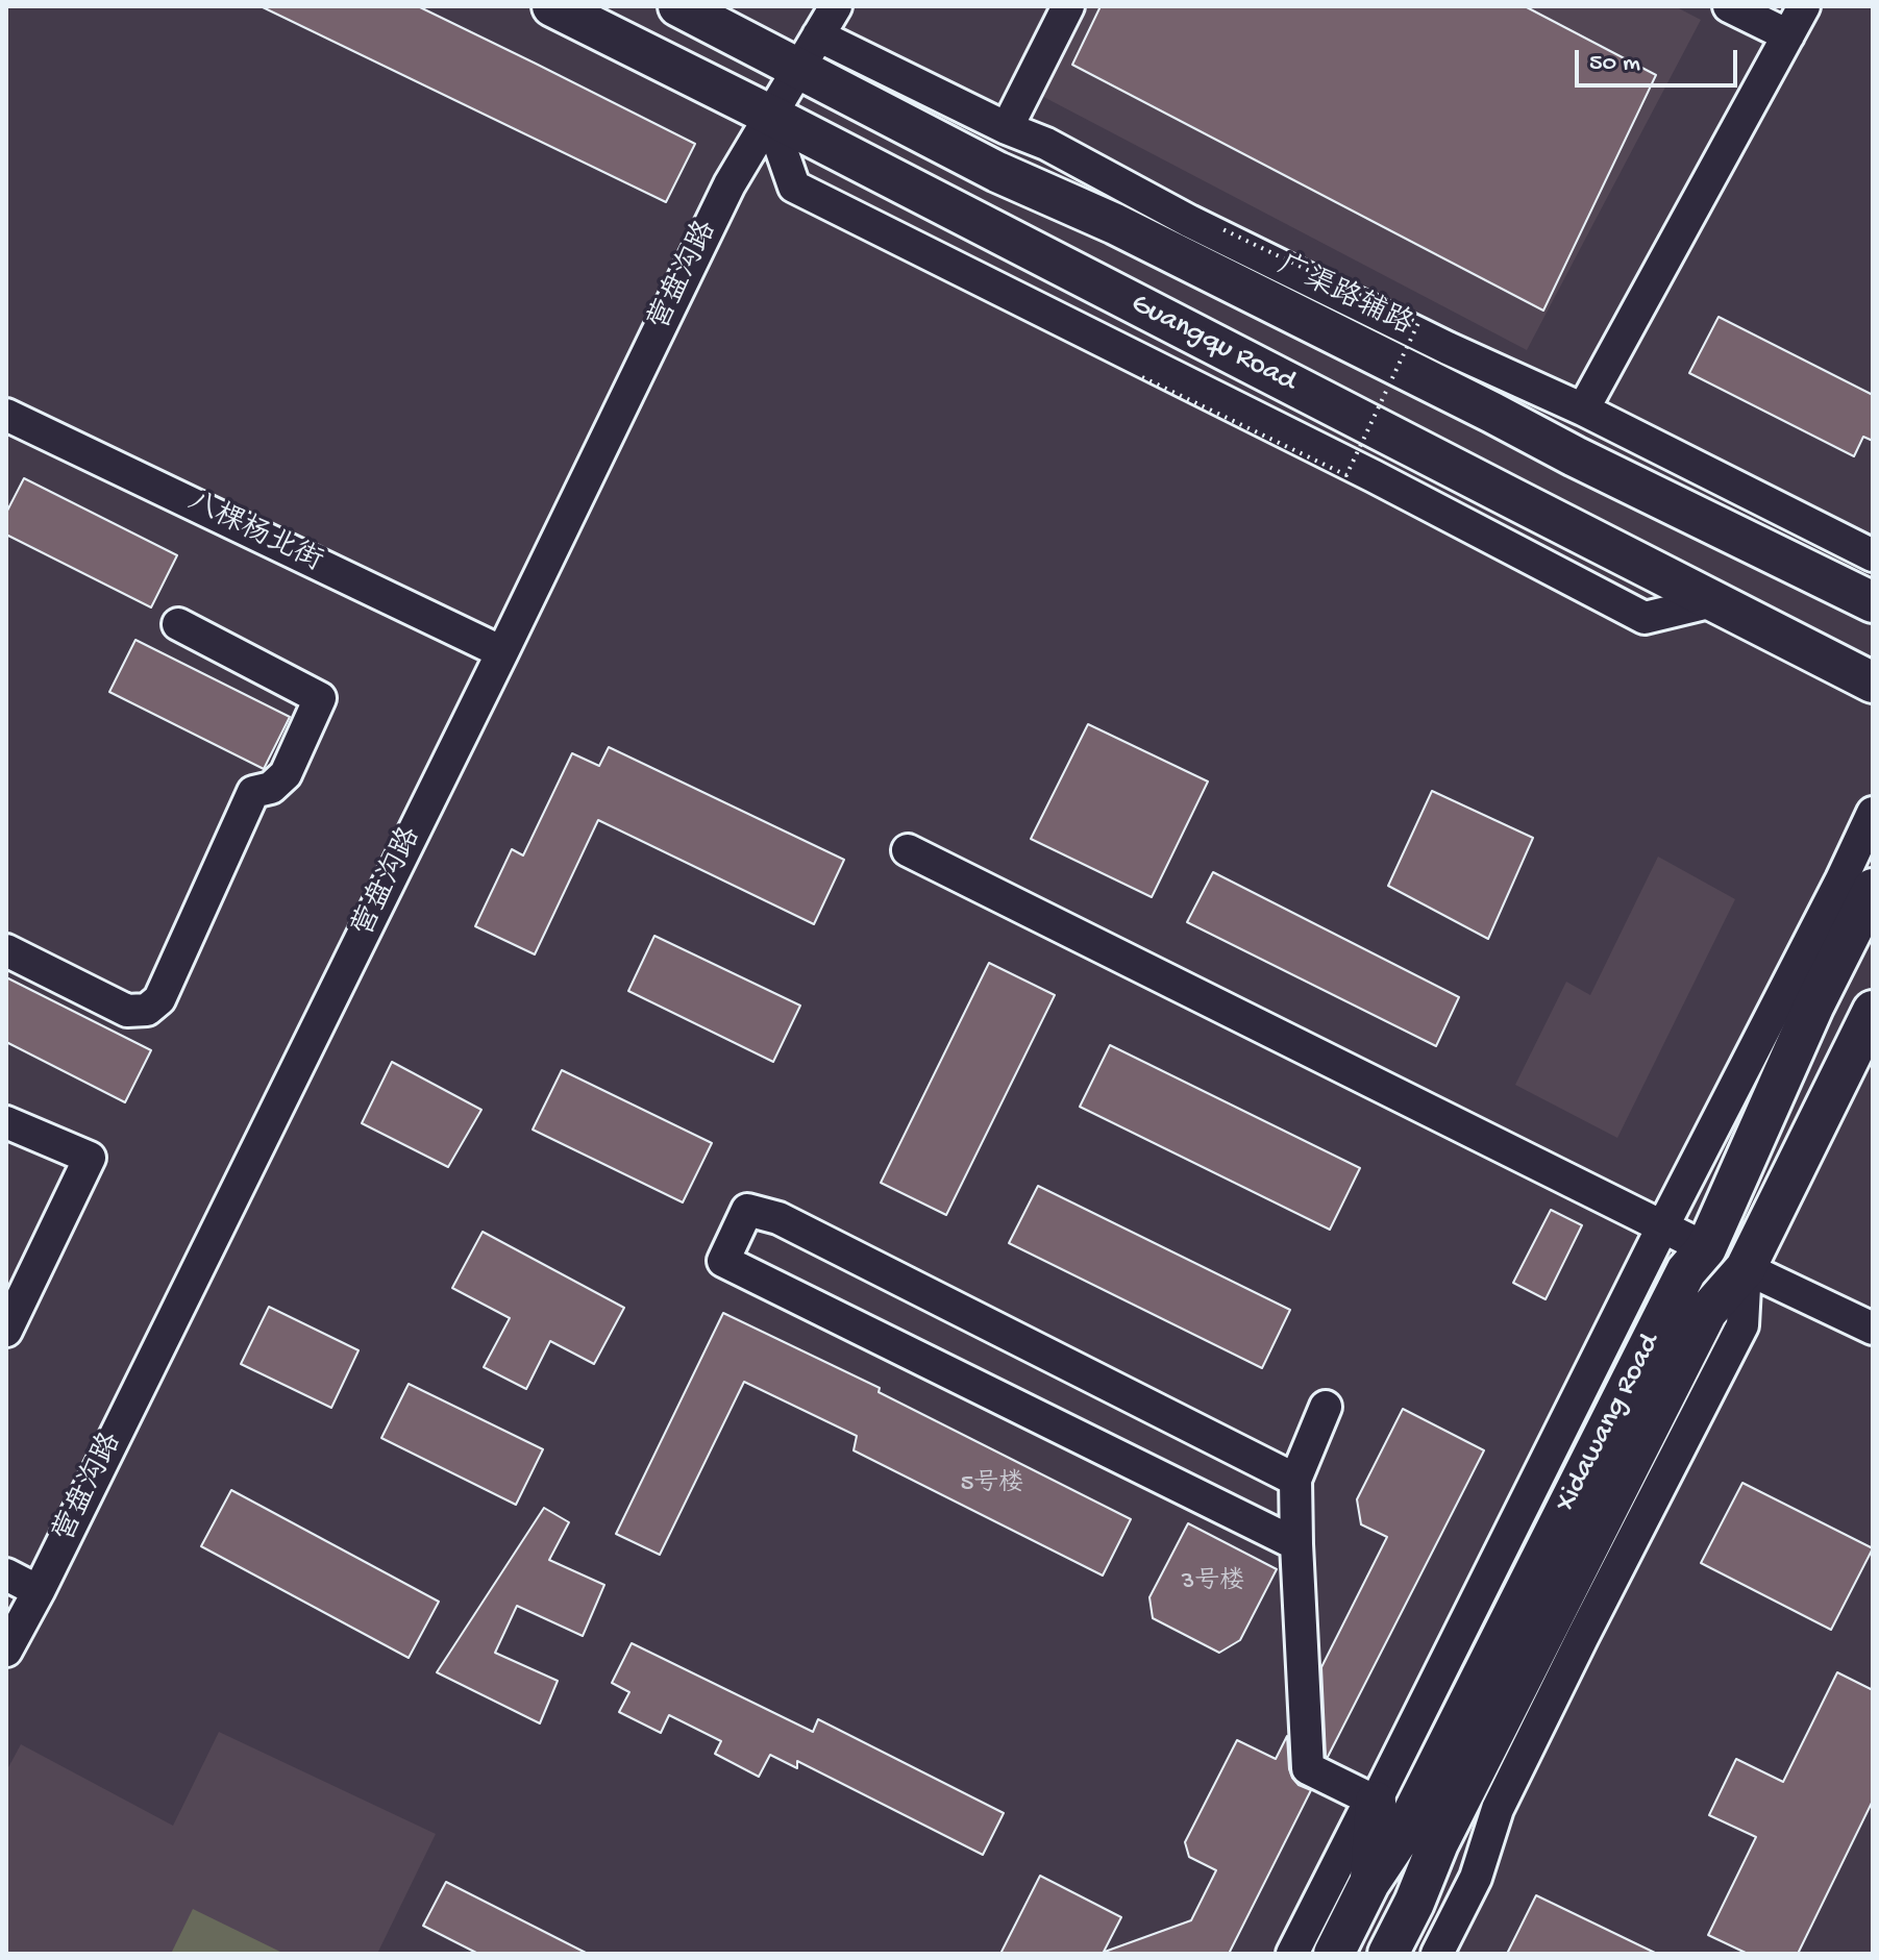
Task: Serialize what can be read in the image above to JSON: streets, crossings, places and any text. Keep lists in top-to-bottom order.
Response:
{
  "streets": {
    "main road": ["Guangqu Road", "Xidawang Road"],
    "street": ["营盘沟路", "广渠路辅路", "八棵杨北街"]
  },
  "crossings": [
    ["营盘沟路", "广渠路辅路"],
    ["营盘沟路", "Guangqu Road"],
    ["营盘沟路", "八棵杨北街"]
  ],
  "house_numbers": ["5号楼", "3号楼"],
  "scale_bar": "50 m"
}
